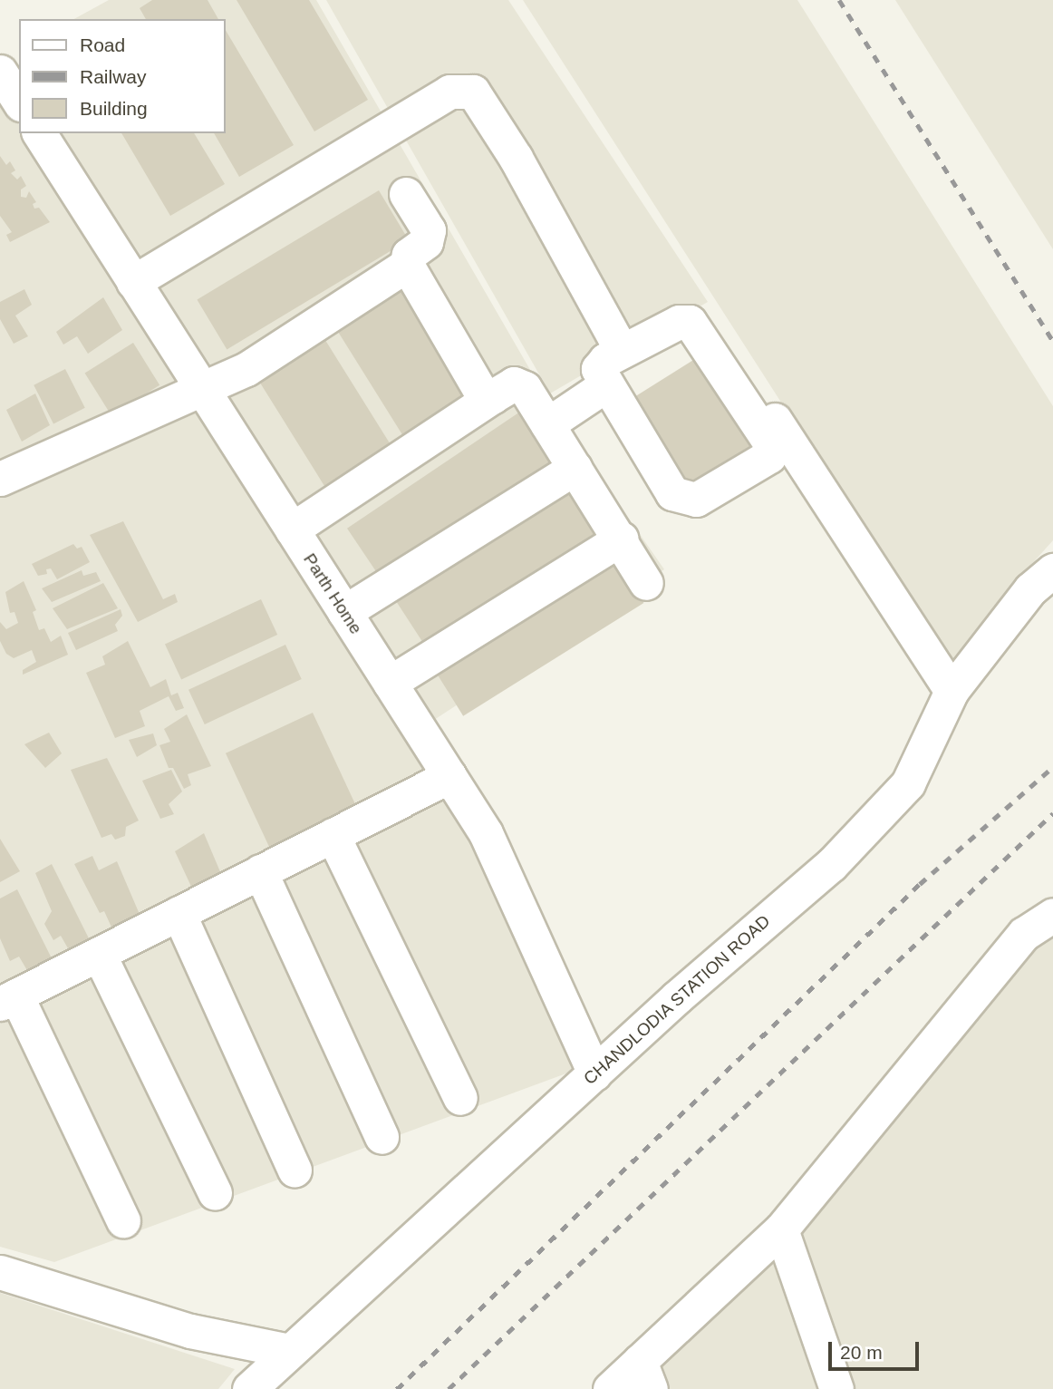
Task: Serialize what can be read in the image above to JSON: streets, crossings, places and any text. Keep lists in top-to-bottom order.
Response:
{
  "streets": {
    "street": ["Parth Home", "CHANDLODIA STATION ROAD"]
  },
  "crossings": [
    ["Parth Home", "CHANDLODIA STATION ROAD"]
  ],
  "legend": ["Road", "Railway", "Building"],
  "scale_bar": "20 m"
}
